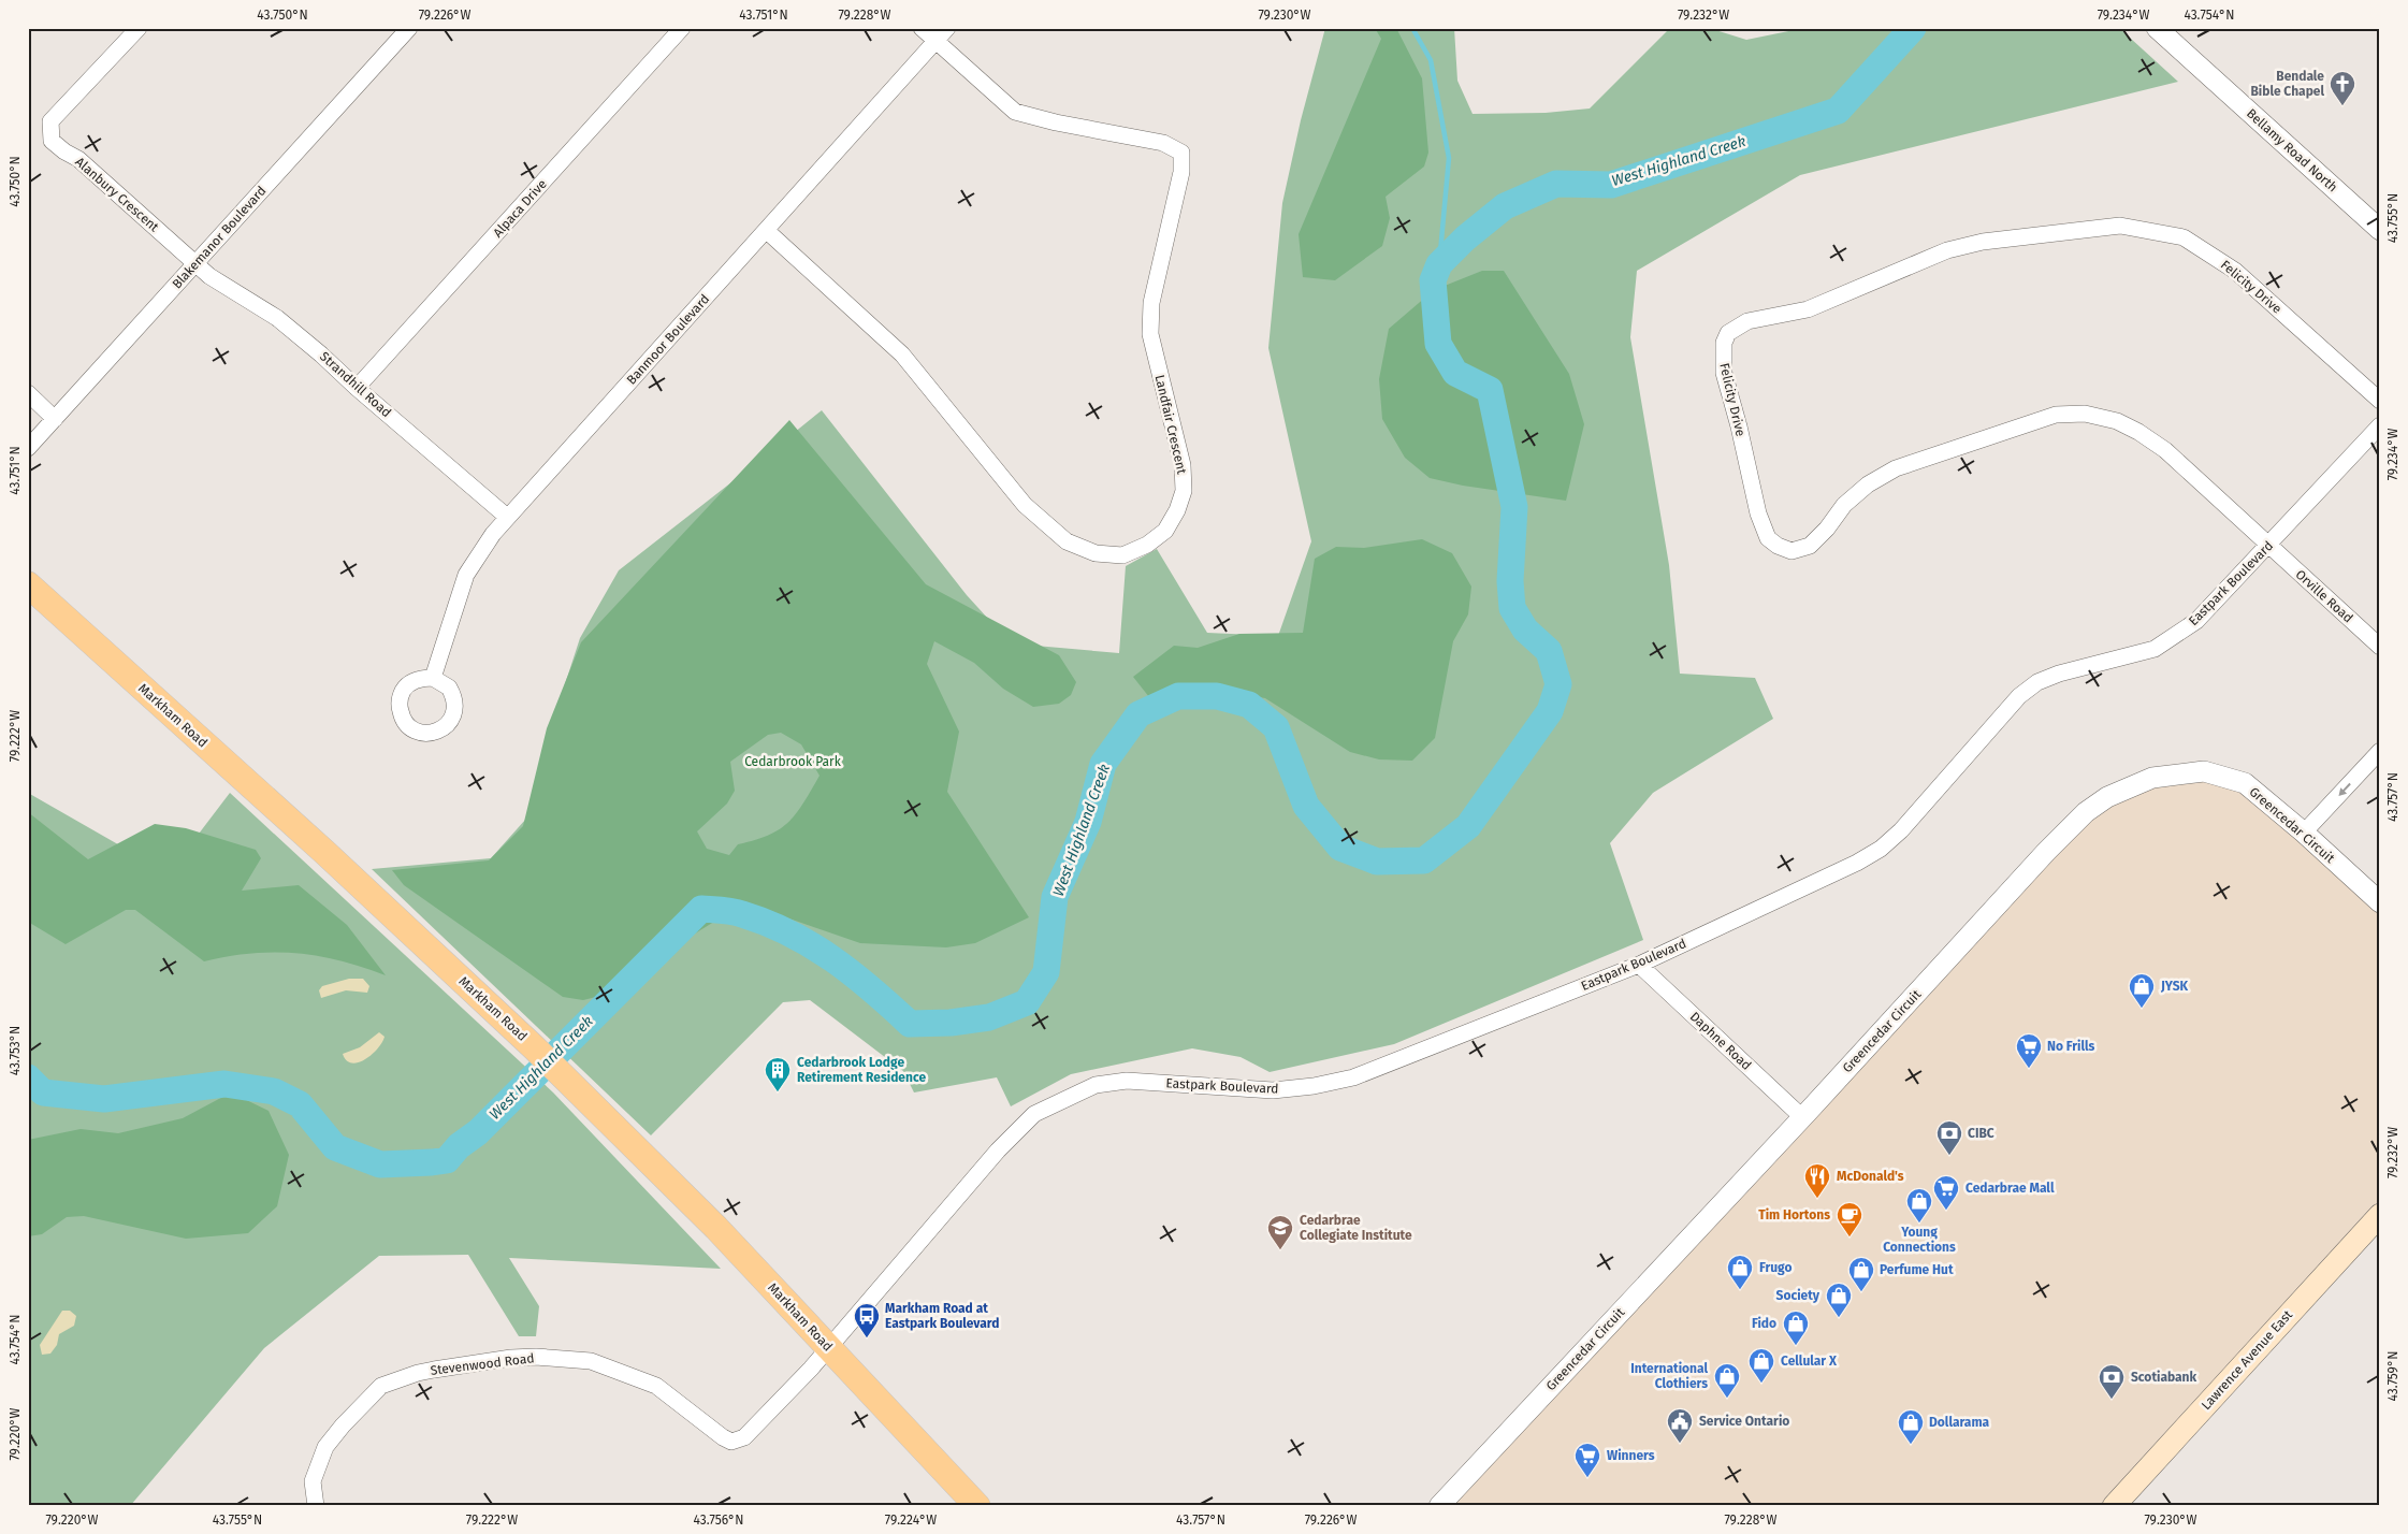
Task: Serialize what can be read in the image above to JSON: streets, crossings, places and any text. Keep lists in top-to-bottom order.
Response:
{
  "streets": {
    "main road": ["Markham Road", "Lawrence Avenue East"],
    "street": [
      "Bellamy Road North",
      "Alanbury Crescent",
      "Alpaca Drive",
      "Blakemanor Boulevard",
      "Felicity Drive",
      "Banmoor Boulevard",
      "Strandhill Road",
      "Landfair Crescent",
      "Eastpark Boulevard",
      "Orville Road",
      "Greencedar Circuit",
      "Daphne Road",
      "Stevenwood Road"
    ]
  },
  "crossings": [
    ["Alanbury Crescent", "Blakemanor Boulevard"],
    ["Alanbury Crescent", "Strandhill Road"],
    ["Alpaca Drive", "Strandhill Road"],
    ["Blakemanor Boulevard", "Strandhill Road"],
    ["Felicity Drive", "Eastpark Boulevard"],
    ["Felicity Drive", "Orville Road"],
    ["Banmoor Boulevard", "Strandhill Road"],
    ["Banmoor Boulevard", "Landfair Crescent"],
    ["Eastpark Boulevard", "Orville Road"],
    ["Eastpark Boulevard", "Markham Road"],
    ["Eastpark Boulevard", "Daphne Road"],
    ["Eastpark Boulevard", "Stevenwood Road"],
    ["Markham Road", "Stevenwood Road"],
    ["Greencedar Circuit", "Daphne Road"]
  ],
  "water": ["West Highland Creek"],
  "parks": ["Cedarbrook Park"],
  "places": {
    "church": ["Bendale Bible Chapel"],
    "shop": [
      "JYSK",
      "Young Connections",
      "Frugo",
      "Perfume Hut",
      "Society",
      "Fido",
      "Cellular X",
      "International Clothiers",
      "Dollarama"
    ],
    "supermarket": ["No Frills", "Cedarbrae Mall", "Winners"],
    "building": ["Cedarbrook Lodge Retirement Residence"],
    "bank": ["CIBC", "Scotiabank"],
    "restaurant": ["McDonald's"],
    "cafe": ["Tim Hortons"],
    "school or university": ["Cedarbrae Collegiate Institute"],
    "bus stop": ["Markham Road at Eastpark Boulevard"],
    "public building": ["Service Ontario"]
  },
  "coordinates": [
    "43.750°N",
    "79.226°W",
    "43.751°N",
    "79.228°W",
    "79.230°W",
    "79.232°W",
    "79.234°W",
    "43.754°N",
    "43.755°N",
    "79.222°W",
    "43.757°N",
    "43.753°N",
    "43.759°N",
    "79.220°W",
    "43.756°N",
    "79.224°W"
  ]
}
